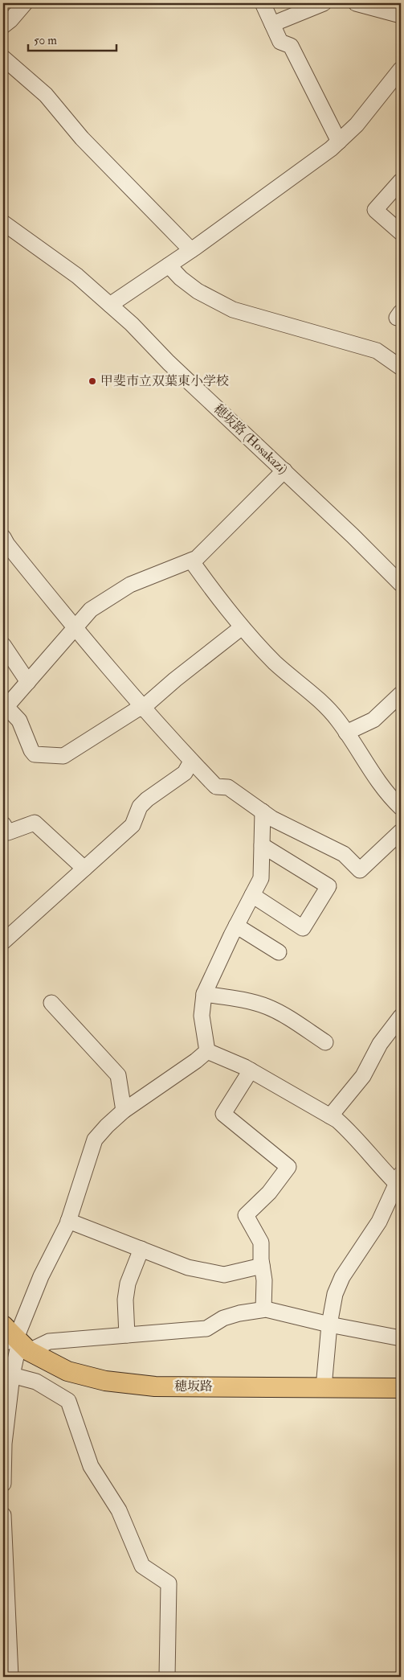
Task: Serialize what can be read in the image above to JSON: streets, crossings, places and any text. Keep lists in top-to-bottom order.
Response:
{
  "streets": {
    "main road": ["穂坂路"],
    "street": ["穂坂路 (Hosakazi)"]
  },
  "places": ["甲斐市立双葉東小学校"],
  "scale_bar": "50 m"
}
